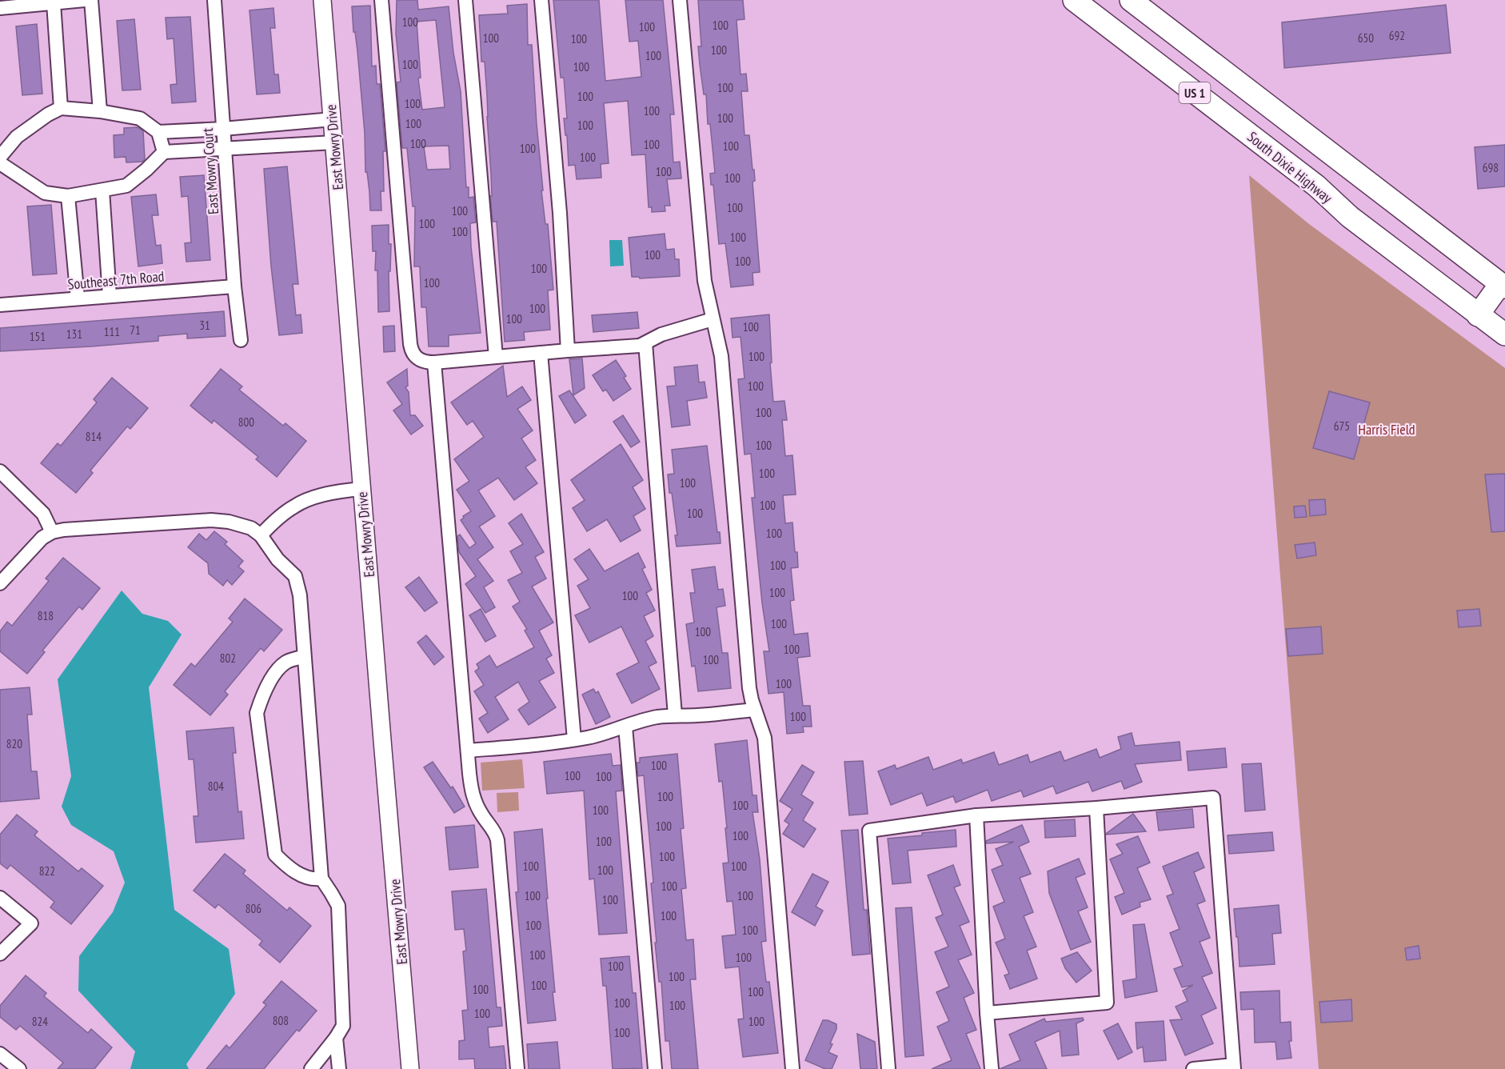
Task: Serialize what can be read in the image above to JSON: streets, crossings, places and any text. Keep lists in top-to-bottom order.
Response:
{
  "streets": {
    "highway": ["US 1", "South Dixie Highway"],
    "street": ["East Mowry Drive", "East Mowry Court", "Southeast 7th Road"]
  },
  "crossings": [
    ["East Mowry Court", "Southeast 7th Road"]
  ],
  "parks": ["Harris Field"],
  "house_numbers": [
    "100",
    "100",
    "100",
    "692",
    "100",
    "650",
    "100",
    "100",
    "100",
    "100",
    "100",
    "100",
    "100",
    "100",
    "100",
    "100",
    "100",
    "100",
    "100",
    "100",
    "100",
    "100",
    "100",
    "698",
    "100",
    "100",
    "100",
    "100",
    "100",
    "100",
    "100",
    "100",
    "100",
    "100",
    "100",
    "100",
    "100",
    "31",
    "100",
    "71",
    "111",
    "131",
    "151",
    "100",
    "100",
    "100",
    "800",
    "675",
    "814",
    "100",
    "100",
    "100",
    "100",
    "100",
    "100",
    "100",
    "100",
    "100",
    "818",
    "100",
    "100",
    "100",
    "802",
    "100",
    "100",
    "100",
    "820",
    "100",
    "100",
    "100",
    "804",
    "100",
    "100",
    "100",
    "100",
    "100",
    "100",
    "100",
    "100",
    "100",
    "100",
    "822",
    "100",
    "100",
    "100",
    "100",
    "806",
    "100",
    "100",
    "100",
    "100",
    "100",
    "100",
    "100",
    "100",
    "100",
    "100",
    "100",
    "100",
    "100",
    "808",
    "824",
    "100",
    "100"
  ]
}
